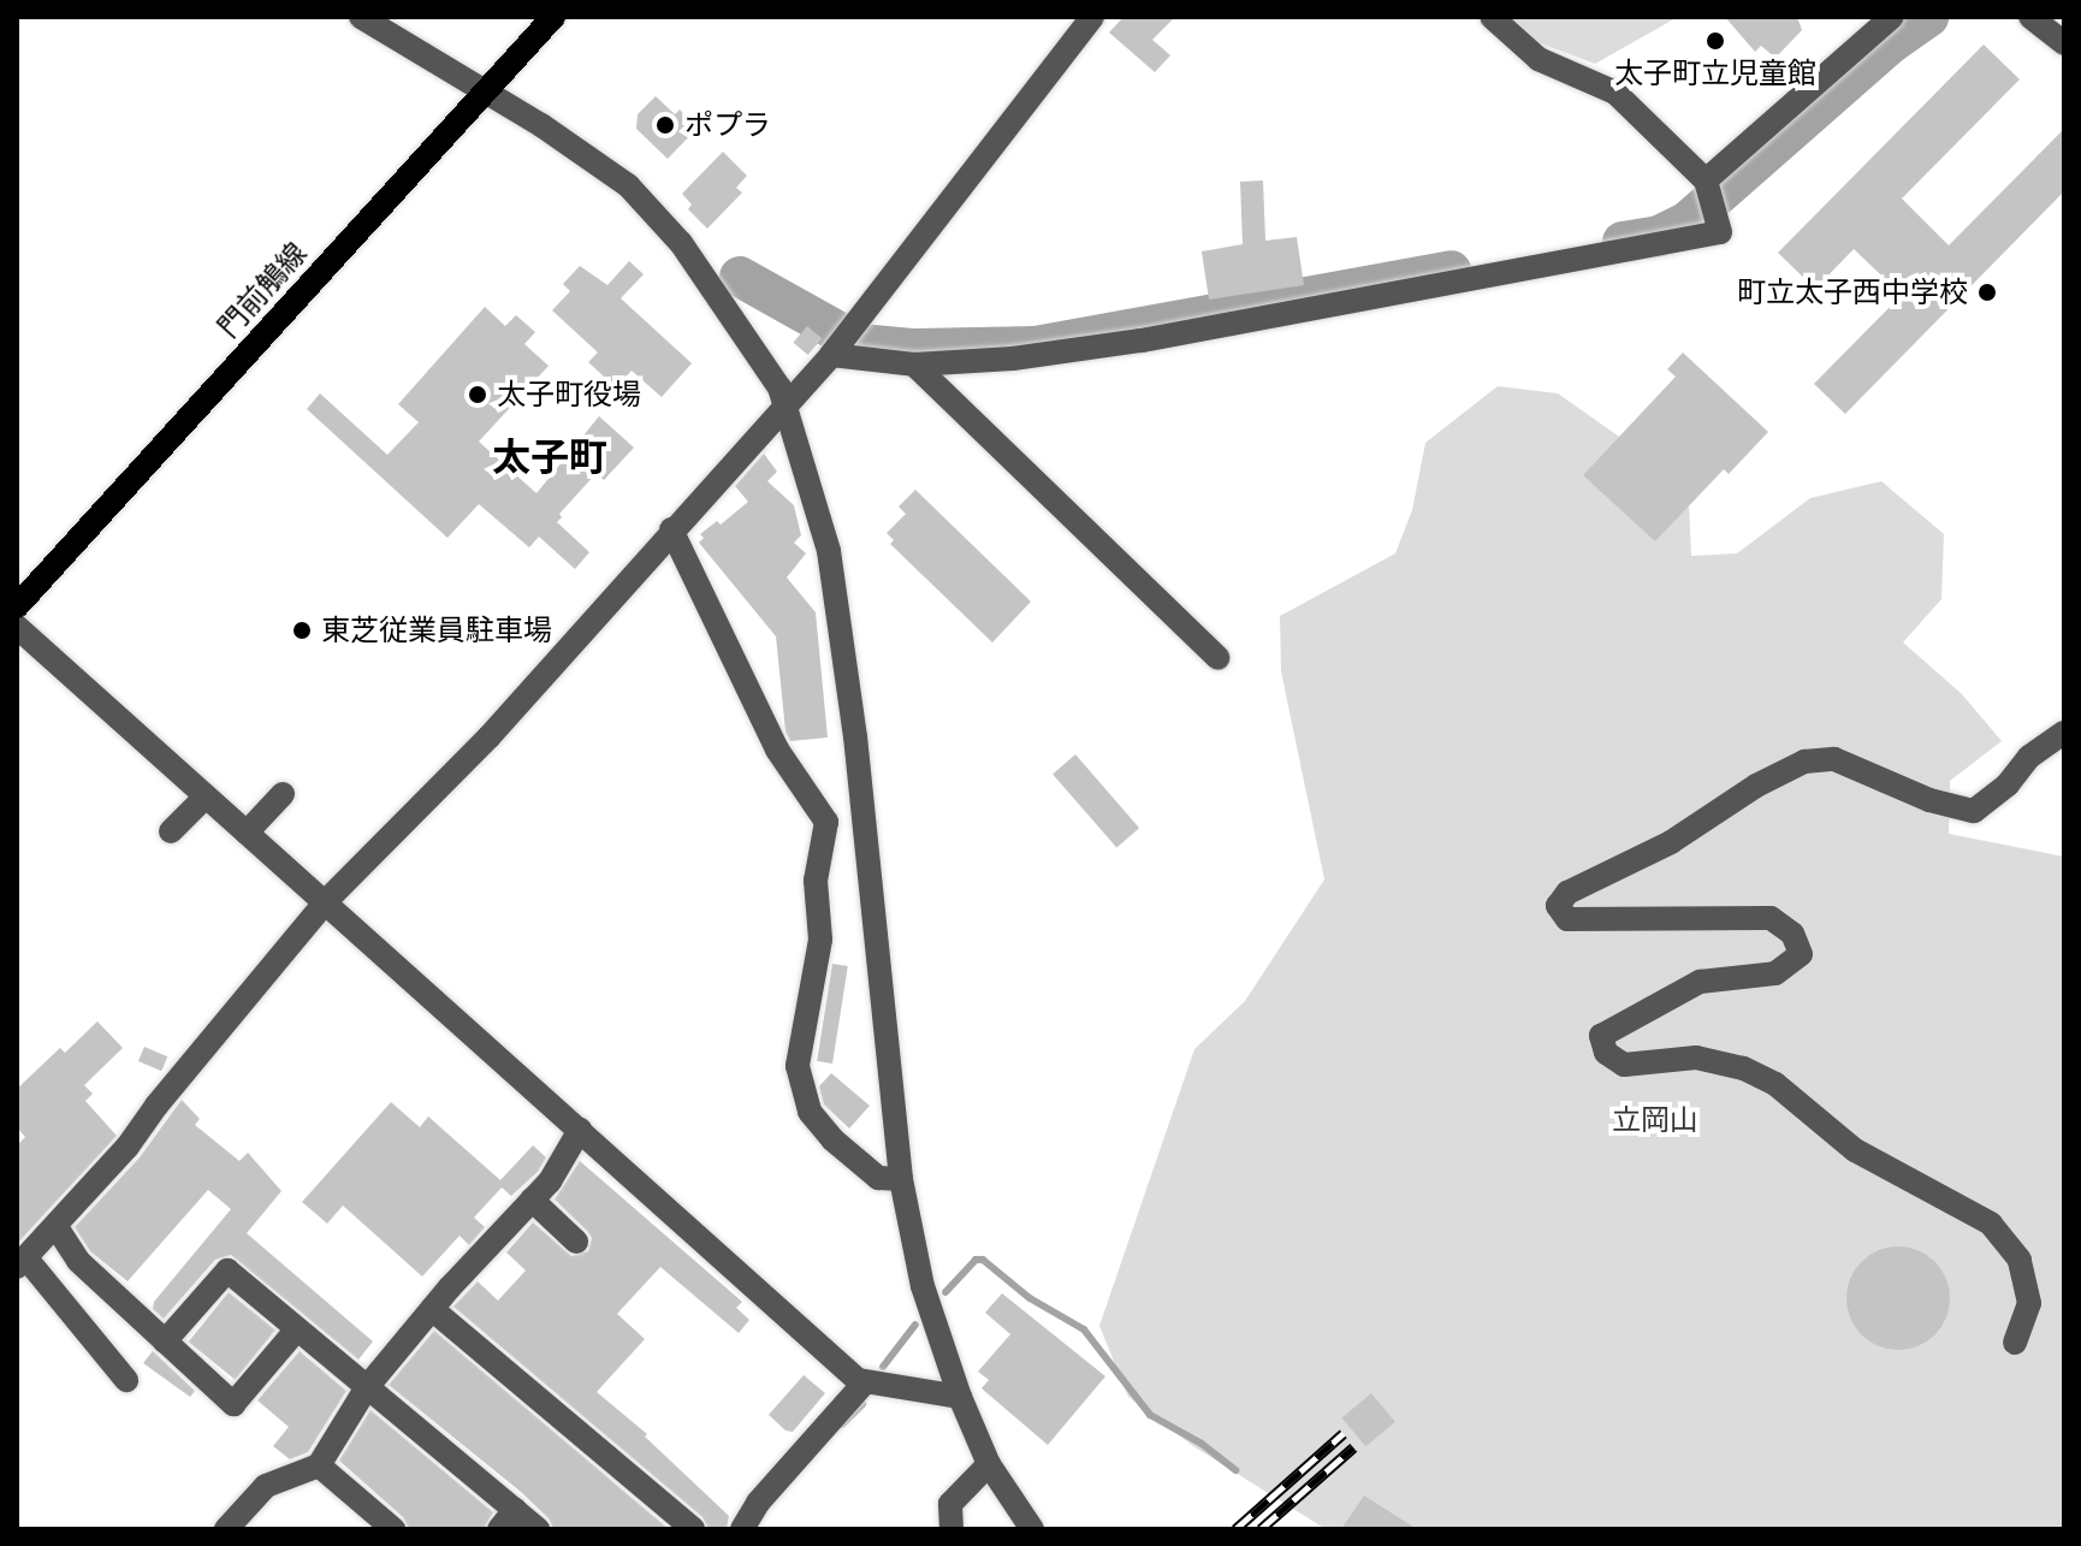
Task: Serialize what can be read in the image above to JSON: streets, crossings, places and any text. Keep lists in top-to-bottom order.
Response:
{
  "streets": {
    "main road": ["門前鵤線"]
  },
  "districts": ["太子町"],
  "parks": ["立岡山"],
  "places": [
    "太子町立児童館",
    "ポプラ",
    "町立太子西中学校",
    "太子町役場",
    "東芝従業員駐車場"
  ]
}
